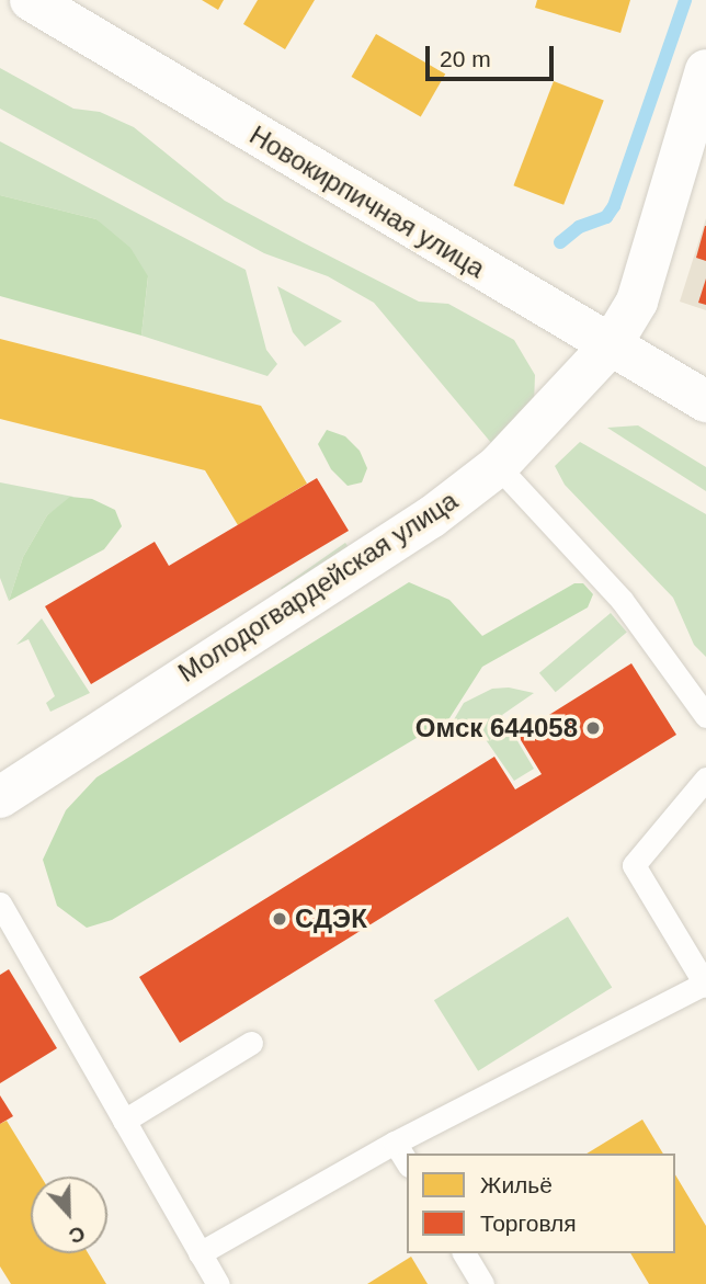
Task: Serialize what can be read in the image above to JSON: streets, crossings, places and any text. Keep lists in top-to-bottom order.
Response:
{
  "streets": {
    "street": ["Новокирпичная улица", "Молодогвардейская улица"]
  },
  "crossings": [
    ["Новокирпичная улица", "Молодогвардейская улица"]
  ],
  "places": ["Омск 644058", "СДЭК"],
  "legend": ["Жильё", "Торговля"],
  "scale_bar": "20 m",
  "north": "bottom"
}
